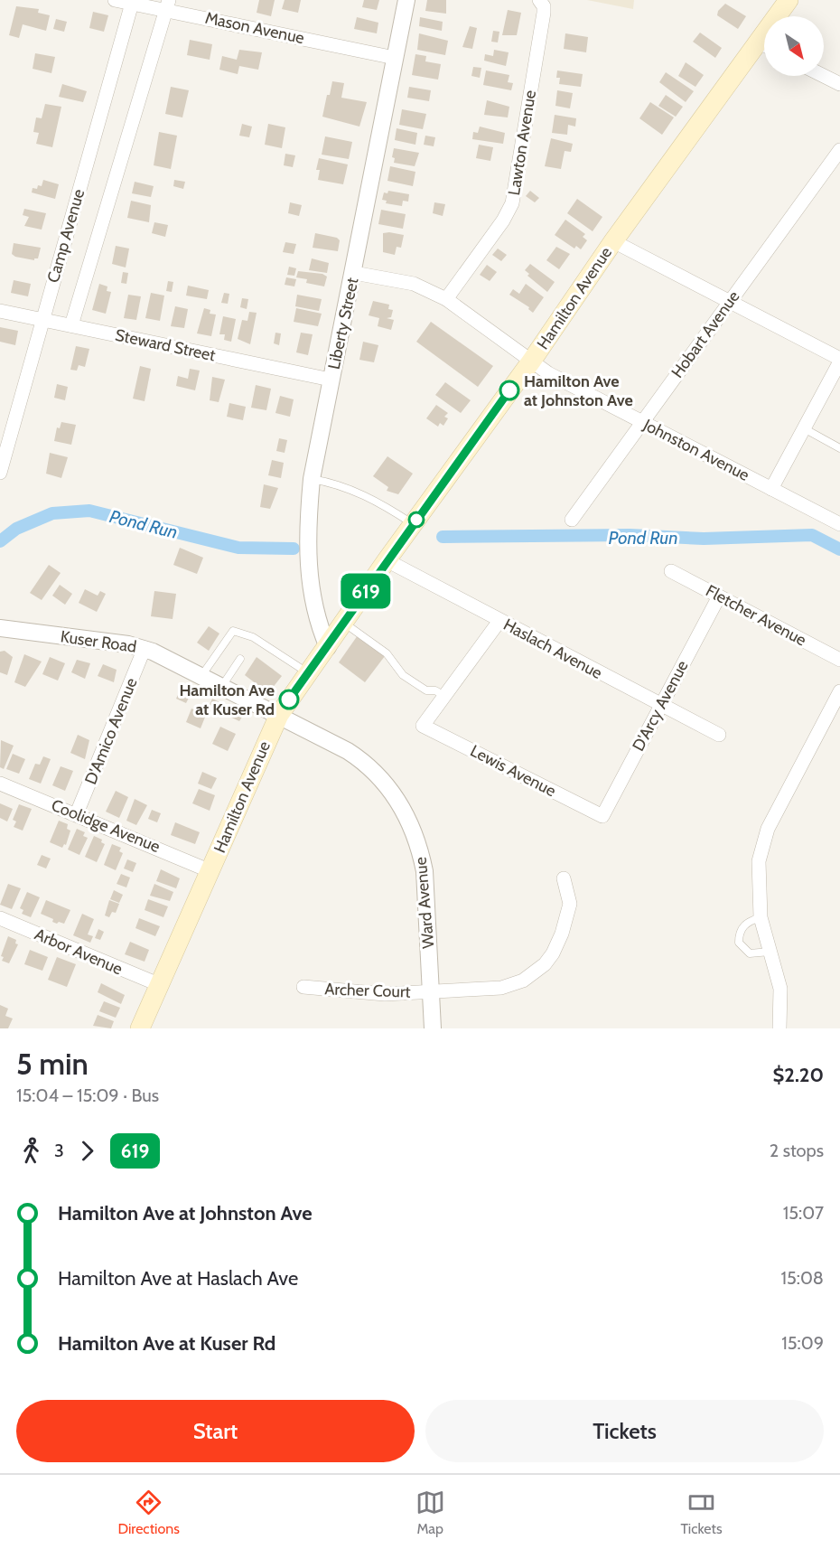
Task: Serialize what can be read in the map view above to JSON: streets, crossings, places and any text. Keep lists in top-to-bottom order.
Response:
{
  "streets": {
    "main road": ["Hamilton Avenue"],
    "street": [
      "Mason Avenue",
      "Lawton Avenue",
      "Camp Avenue",
      "Liberty Street",
      "Hobart Avenue",
      "Steward Street",
      "Johnston Avenue",
      "Fletcher Avenue",
      "Kuser Road",
      "Haslach Avenue",
      "D'Arcy Avenue",
      "D'Amico Avenue",
      "Lewis Avenue",
      "Coolidge Avenue",
      "Ward Avenue",
      "Arbor Avenue",
      "Archer Court"
    ]
  },
  "crossings": [
    ["Mason Avenue", "Camp Avenue"],
    ["Mason Avenue", "Liberty Street"],
    ["Lawton Avenue", "Johnston Avenue"],
    ["Camp Avenue", "Steward Street"],
    ["Hamilton Avenue", "Liberty Street"],
    ["Hamilton Avenue", "Johnston Avenue"],
    ["Hamilton Avenue", "Kuser Road"],
    ["Hamilton Avenue", "Haslach Avenue"],
    ["Hamilton Avenue", "Coolidge Avenue"],
    ["Hamilton Avenue", "Ward Avenue"],
    ["Hamilton Avenue", "Arbor Avenue"],
    ["Liberty Street", "Steward Street"],
    ["Liberty Street", "Johnston Avenue"],
    ["Hobart Avenue", "Johnston Avenue"],
    ["Fletcher Avenue", "D'Arcy Avenue"],
    ["Kuser Road", "D'Amico Avenue"],
    ["Kuser Road", "Ward Avenue"],
    ["Haslach Avenue", "D'Arcy Avenue"],
    ["D'Arcy Avenue", "Lewis Avenue"],
    ["D'Amico Avenue", "Coolidge Avenue"],
    ["Ward Avenue", "Archer Court"]
  ],
  "water": ["Pond Run"],
  "places": ["Hamilton Ave at Johnston Ave", "Hamilton Ave at Kuser Rd"],
  "lines": ["bus line 619"],
  "north": "bottom right",
  "page": {
    "on_map": "619",
    "heading": ["5 min", "15:04 – 15:09 · Bus", "$2.20"],
    "legs": ["3", "619", "2 stops"],
    "list": [
      {
        "name": "Hamilton Ave at Johnston Ave",
        "value": "15:07"
      },
      {
        "name": "Hamilton Ave at Haslach Ave",
        "value": "15:08"
      },
      {
        "name": "Hamilton Ave at Kuser Rd",
        "value": "15:09"
      }
    ],
    "buttons": ["Start", "Tickets"],
    "tabs": ["Directions", "Map", "Tickets"]
  }
}
